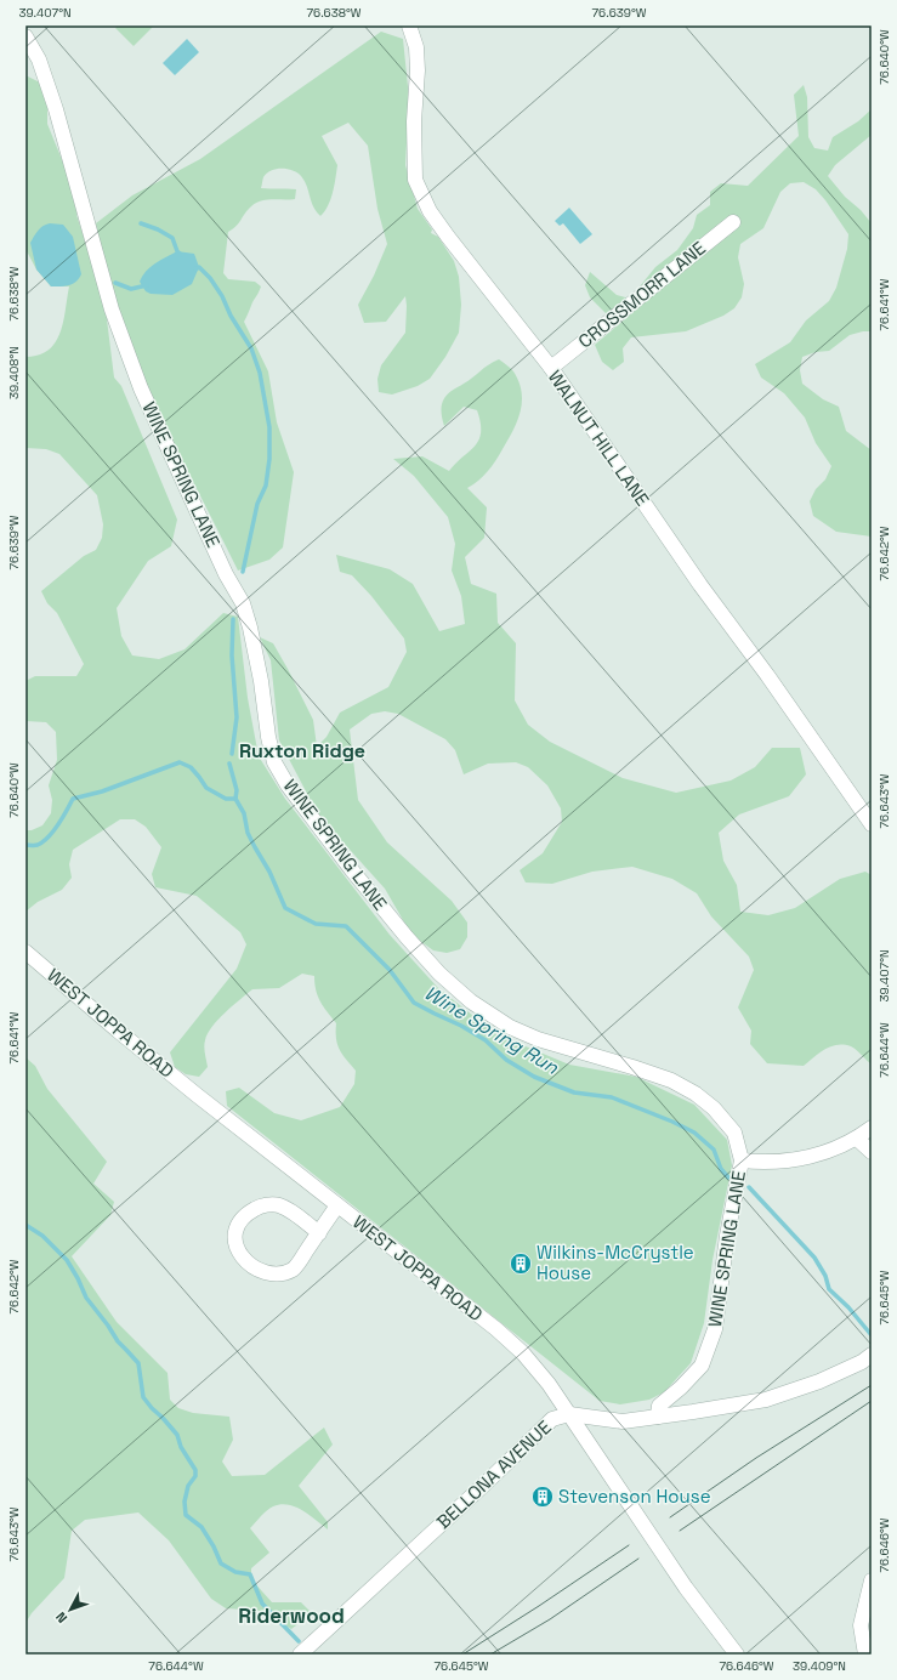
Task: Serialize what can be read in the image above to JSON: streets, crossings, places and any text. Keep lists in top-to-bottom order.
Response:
{
  "streets": {
    "street": [
      "CROSSMORR LANE",
      "WALNUT HILL LANE",
      "WINE SPRING LANE",
      "WEST JOPPA ROAD",
      "BELLONA AVENUE"
    ]
  },
  "crossings": [
    ["CROSSMORR LANE", "WALNUT HILL LANE"],
    ["WINE SPRING LANE", "BELLONA AVENUE"],
    ["WEST JOPPA ROAD", "BELLONA AVENUE"]
  ],
  "districts": ["Ruxton Ridge", "Riderwood"],
  "water": ["Wine Spring Run"],
  "places": {
    "building": ["Wilkins-McCrystle House", "Stevenson House"]
  },
  "north": "bottom left",
  "coordinates": [
    "39.407°N",
    "76.638°W",
    "76.639°W",
    "76.640°W",
    "76.641°W",
    "39.408°N",
    "76.642°W",
    "76.643°W",
    "76.644°W",
    "76.645°W",
    "76.646°W",
    "39.409°N"
  ]
}
